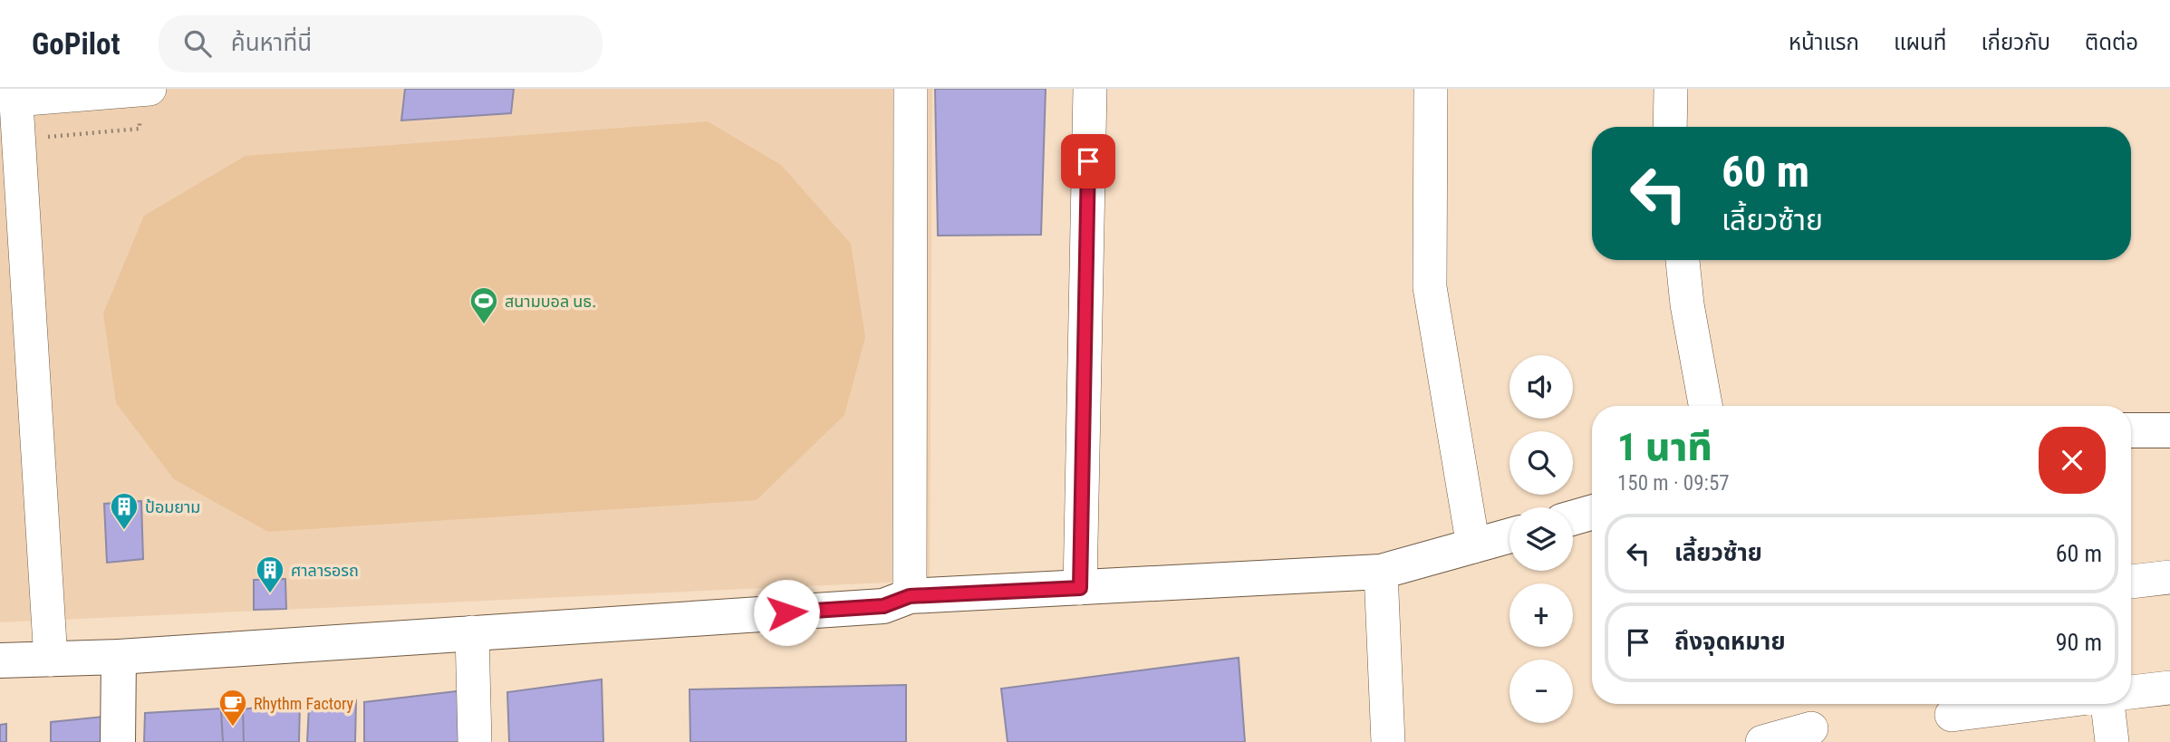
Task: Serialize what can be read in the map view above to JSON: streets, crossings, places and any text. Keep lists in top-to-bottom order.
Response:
{
  "places": {
    "sports": ["สนามบอล นธ."],
    "building": ["ป้อมยาม", "ศาลารอรถ"],
    "cafe": ["Rhythm Factory"]
  },
  "page": {
    "header": "GoPilot",
    "search": "ค้นหาที่นี่",
    "nav": [
      "หน้าแรก",
      "แผนที่",
      "เกี่ยวกับ",
      "ติดต่อ"
    ],
    "turn": ["60 m", "เลี้ยวซ้าย"],
    "map_buttons": ["+", "−"],
    "heading": ["1 นาที", "150 m · 09:57"],
    "list": [
      {
        "name": "เลี้ยวซ้าย",
        "value": "60 m"
      },
      {
        "name": "ถึงจุดหมาย",
        "value": "90 m"
      }
    ]
  }
}
